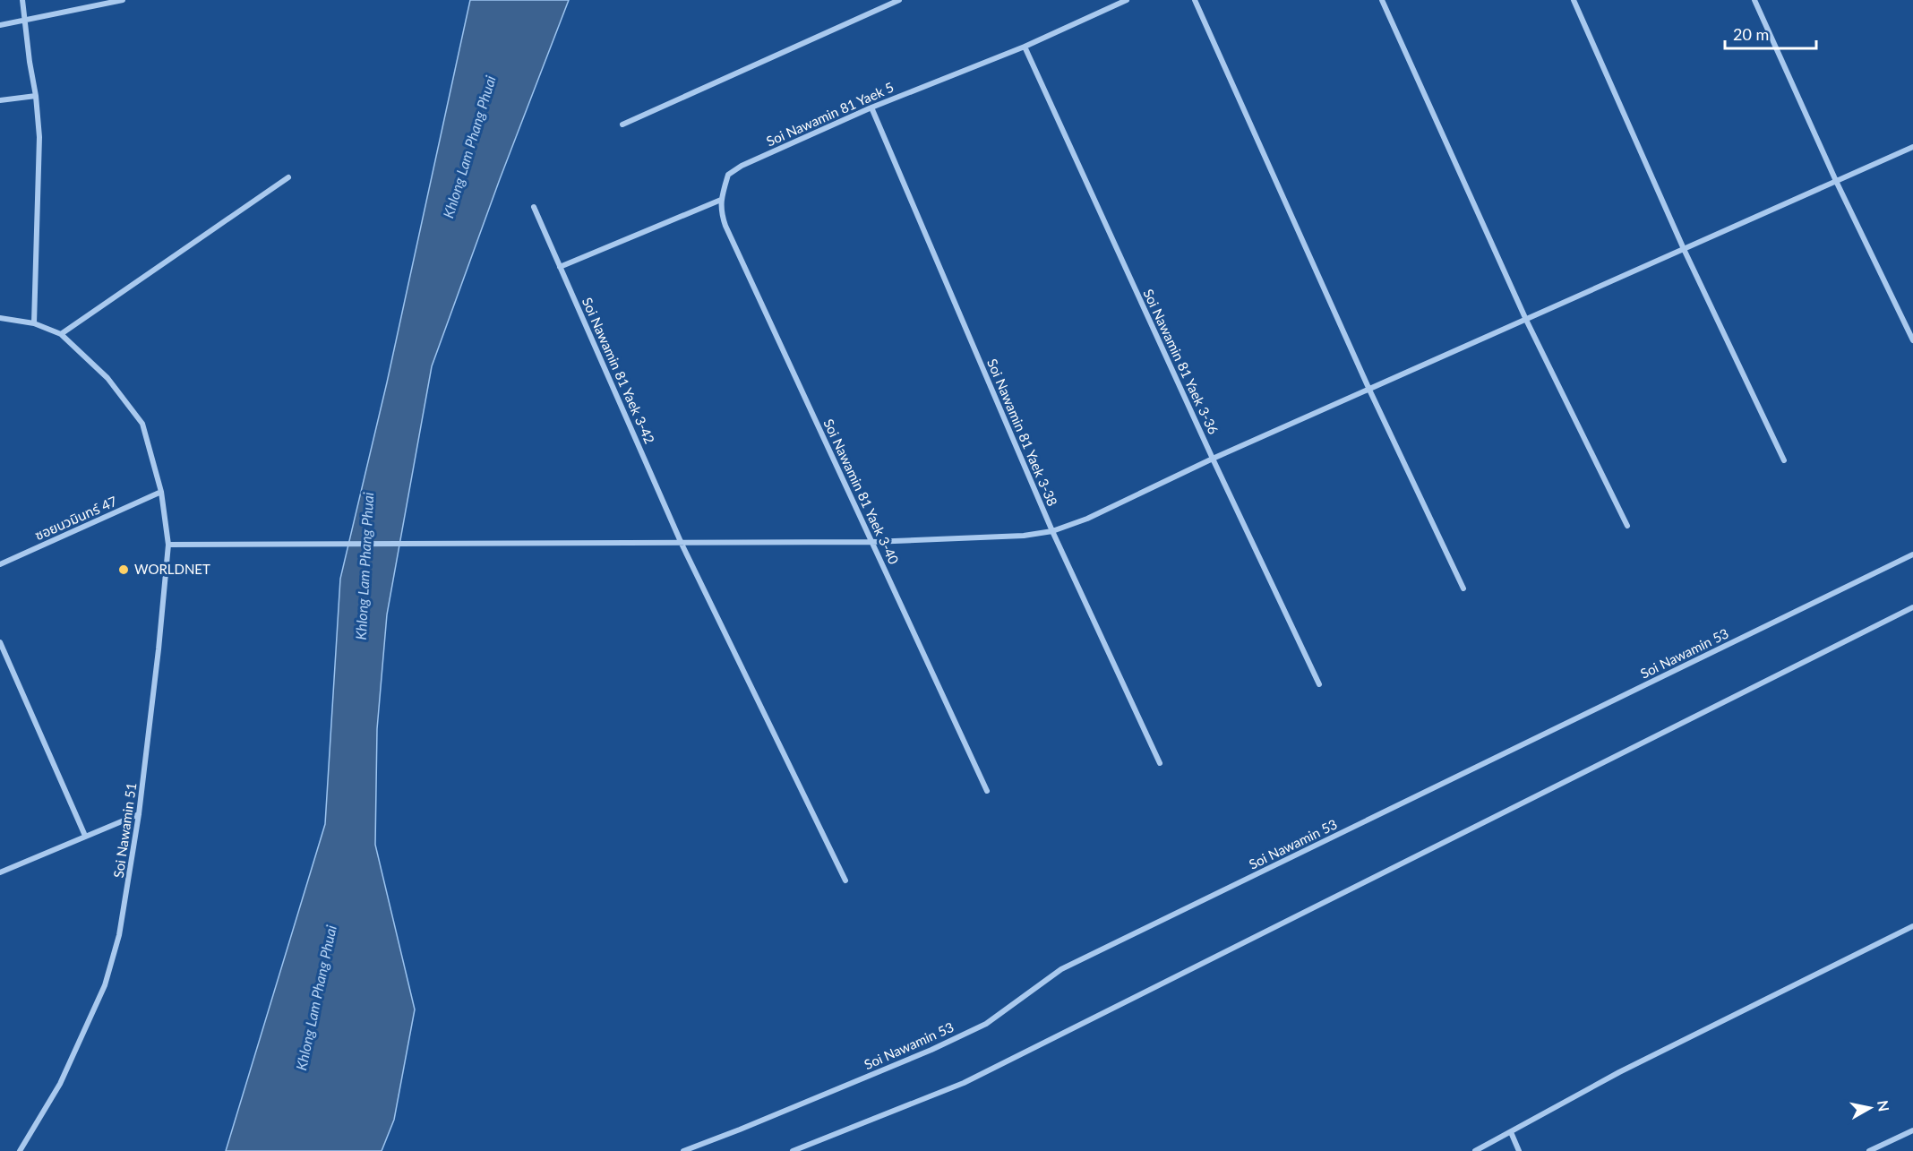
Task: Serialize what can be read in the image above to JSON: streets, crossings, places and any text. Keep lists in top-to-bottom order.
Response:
{
  "streets": {
    "street": [
      "Soi Nawamin 81 Yaek 5",
      "Soi Nawamin 81 Yaek 3-36",
      "Soi Nawamin 81 Yaek 3-42",
      "Soi Nawamin 81 Yaek 3-38",
      "Soi Nawamin 81 Yaek 3-40",
      "ซอยนวมินทร์ 47",
      "Soi Nawamin 53",
      "Soi Nawamin 51"
    ]
  },
  "crossings": [
    ["Soi Nawamin 81 Yaek 5", "Soi Nawamin 81 Yaek 3-36"],
    ["Soi Nawamin 81 Yaek 5", "Soi Nawamin 81 Yaek 3-38"],
    ["Soi Nawamin 81 Yaek 5", "Soi Nawamin 81 Yaek 3-40"],
    ["ซอยนวมินทร์ 47", "Soi Nawamin 51"]
  ],
  "water": ["Khlong Lam Phang Phuai"],
  "places": ["WORLDNET"],
  "scale_bar": "20 m",
  "north": "right"
}
